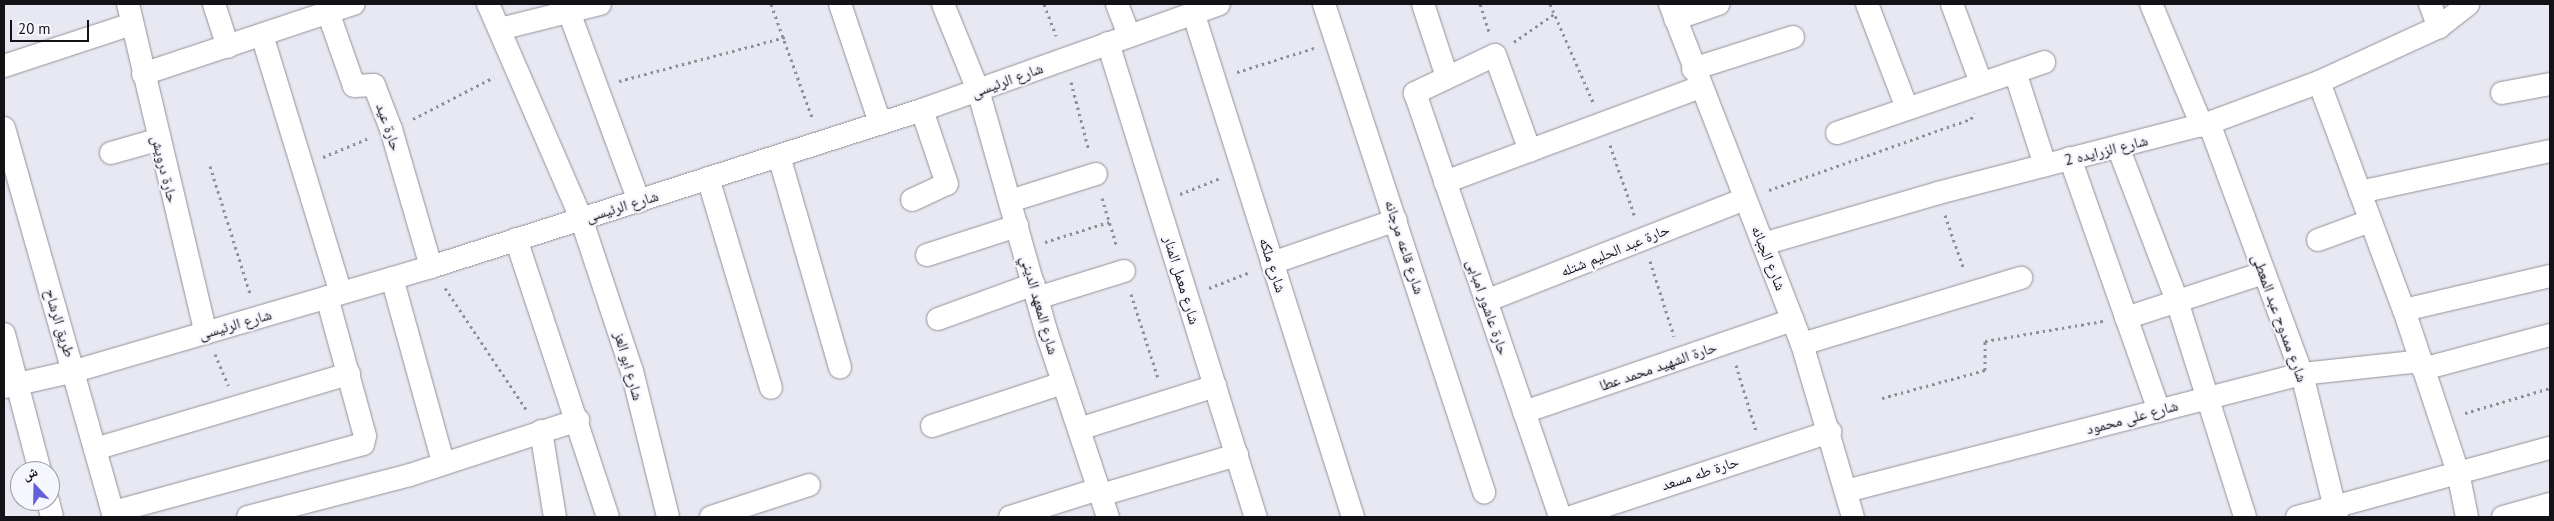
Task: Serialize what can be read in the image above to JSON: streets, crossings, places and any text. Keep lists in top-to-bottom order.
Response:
{
  "streets": {
    "street": [
      "شارع الرئيسى",
      "حارة عيد",
      "شارع الزرايده 2",
      "حارة درويش",
      "شارع قاعه مرجانه",
      "حارة عبد الحليم شتله",
      "شارع الجبانه",
      "شارع ملكه",
      "شارع معمل المنار",
      "شارع المعهد الديني",
      "حارة عاشور امبابى",
      "شارع ممدوح عبد المعطى",
      "طريق الرشاح",
      "شارع ابو العز",
      "حارة الشهيد محمد عطا",
      "شارع على محمود",
      "حارة طه مسعد"
    ]
  },
  "crossings": [
    ["شارع الرئيسى", "حارة عيد"],
    ["شارع الرئيسى", "حارة درويش"],
    ["شارع الرئيسى", "شارع ملكه"],
    ["شارع الرئيسى", "شارع معمل المنار"],
    ["شارع الرئيسى", "شارع المعهد الديني"],
    ["شارع الرئيسى", "طريق الرشاح"],
    ["شارع الرئيسى", "شارع ابو العز"],
    ["شارع الزرايده 2", "شارع الجبانه"],
    ["شارع الزرايده 2", "شارع ممدوح عبد المعطى"],
    ["حارة عبد الحليم شتله", "شارع الجبانه"],
    ["حارة عبد الحليم شتله", "حارة عاشور امبابى"],
    ["شارع الجبانه", "حارة الشهيد محمد عطا"],
    ["شارع الجبانه", "شارع على محمود"],
    ["شارع الجبانه", "حارة طه مسعد"],
    ["حارة عاشور امبابى", "حارة الشهيد محمد عطا"],
    ["شارع ممدوح عبد المعطى", "شارع على محمود"]
  ],
  "scale_bar": "20 m",
  "north": "top"
}
